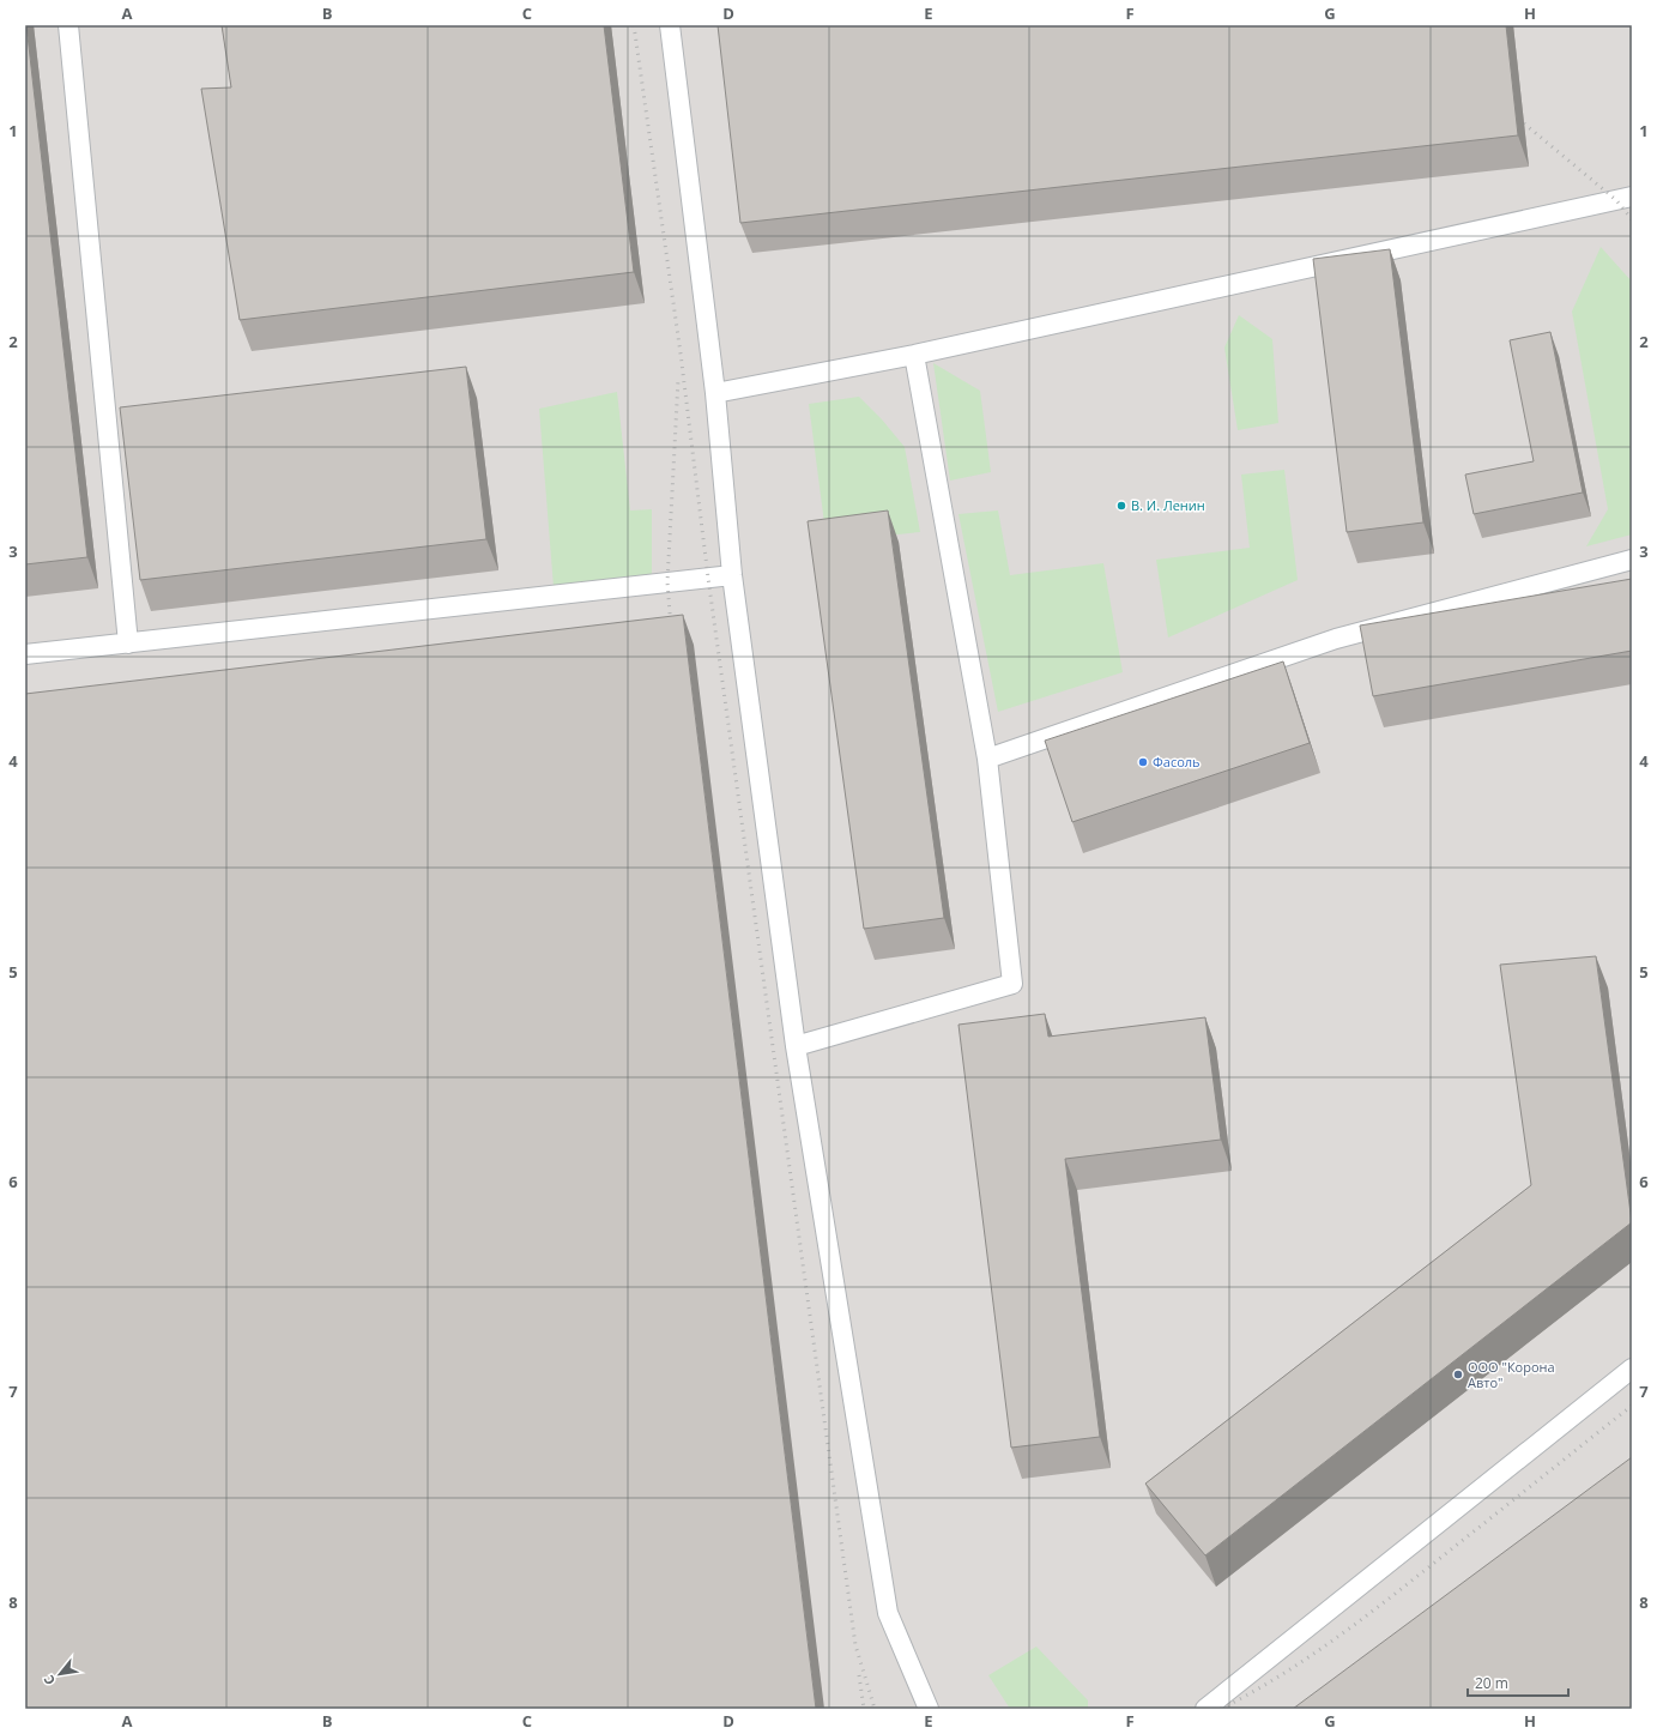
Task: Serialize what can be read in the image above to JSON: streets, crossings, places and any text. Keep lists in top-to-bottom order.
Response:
{
  "places": ["В. И. Ленин", "Фасоль", "ООО \"Корона Авто\""],
  "scale_bar": "20 m",
  "north": "bottom left",
  "grid": {
    "columns": [
      "A",
      "B",
      "C",
      "D",
      "E",
      "F",
      "G",
      "H"
    ],
    "rows": [
      "1",
      "2",
      "3",
      "4",
      "5",
      "6",
      "7",
      "8"
    ]
  }
}
